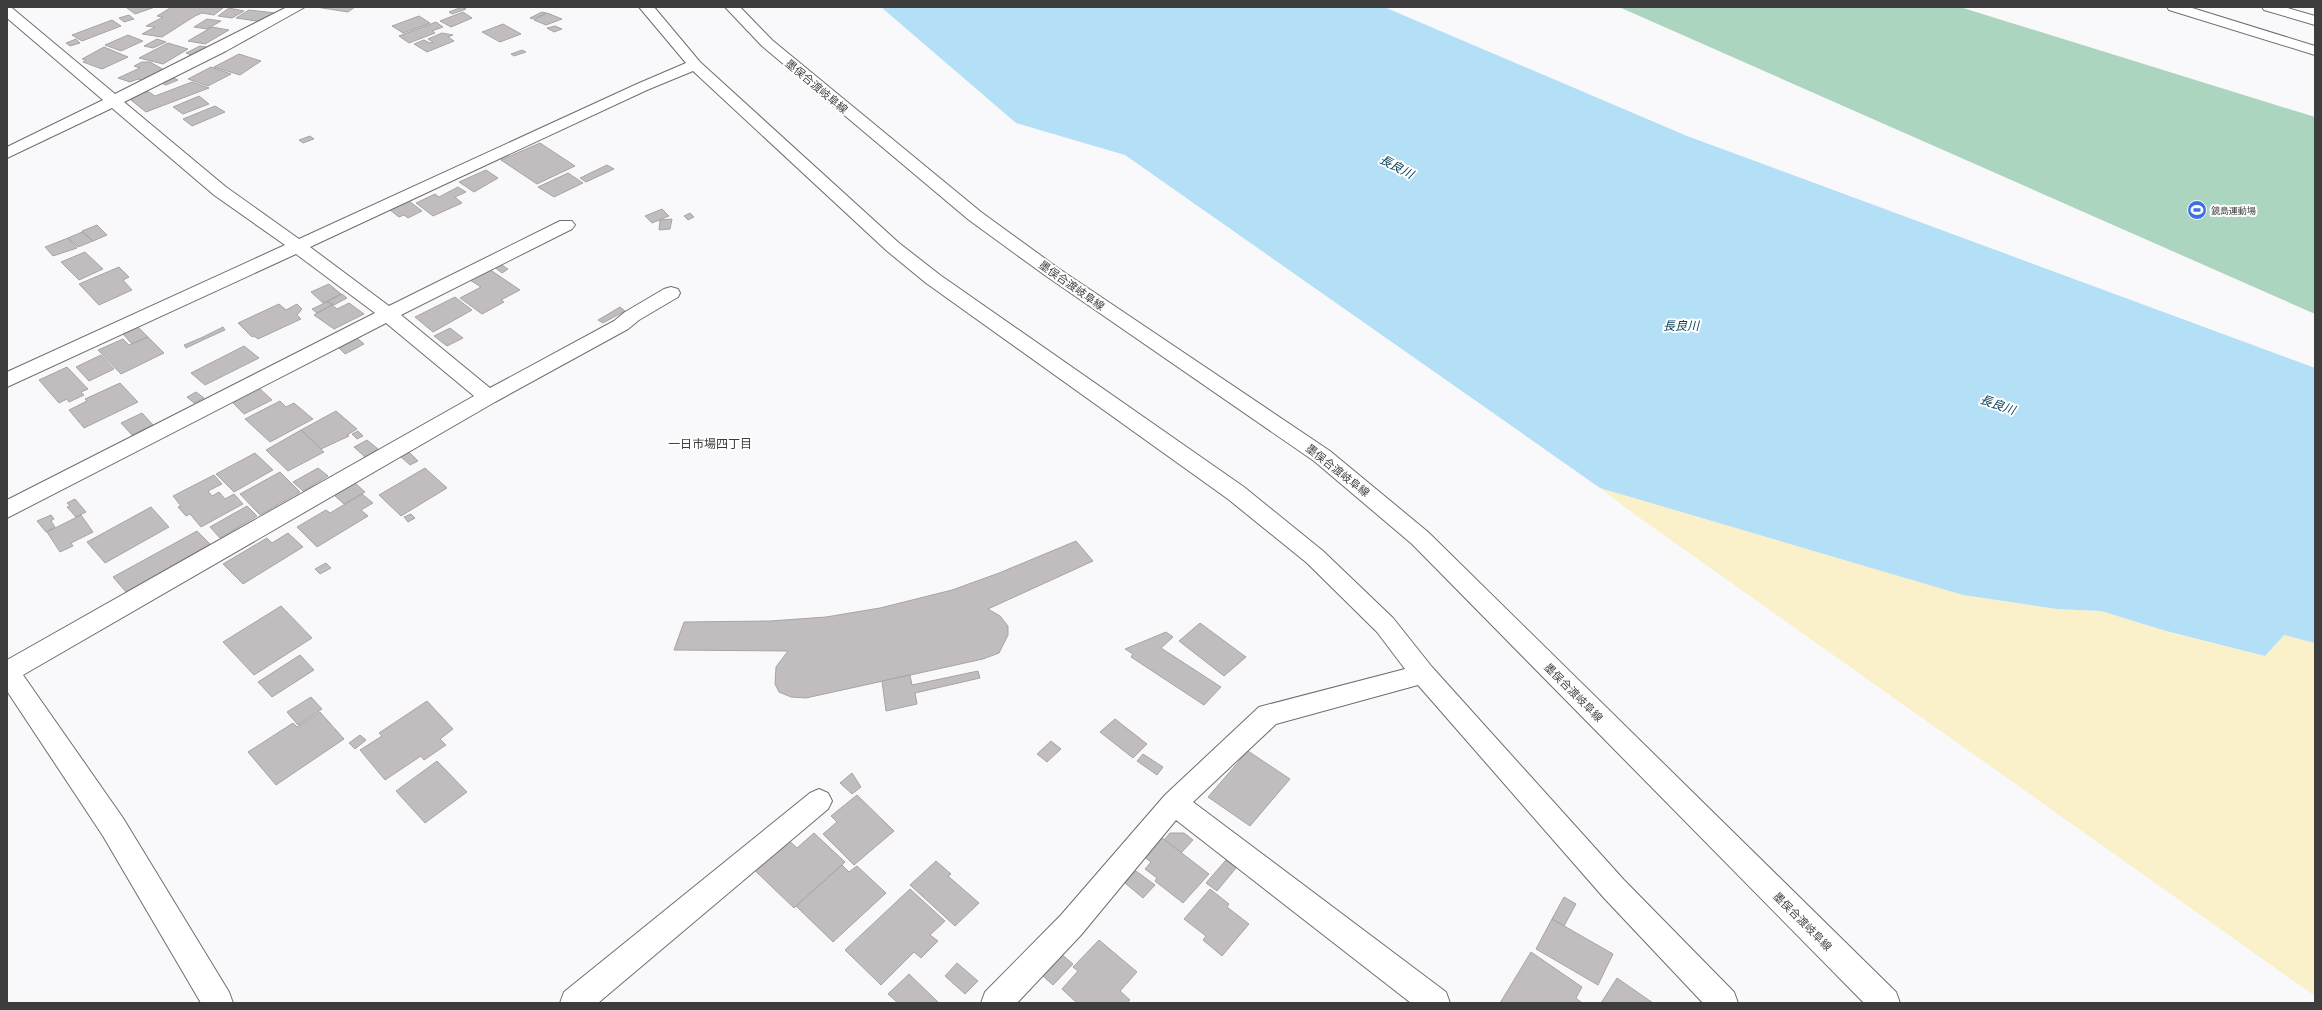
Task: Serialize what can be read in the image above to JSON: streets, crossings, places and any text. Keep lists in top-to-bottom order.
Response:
{
  "streets": {
    "street": ["墨俣合渡岐阜線"]
  },
  "districts": ["一日市場四丁目"],
  "water": ["長良川"],
  "places": {
    "sports": ["鏡島運動場"]
  }
}
